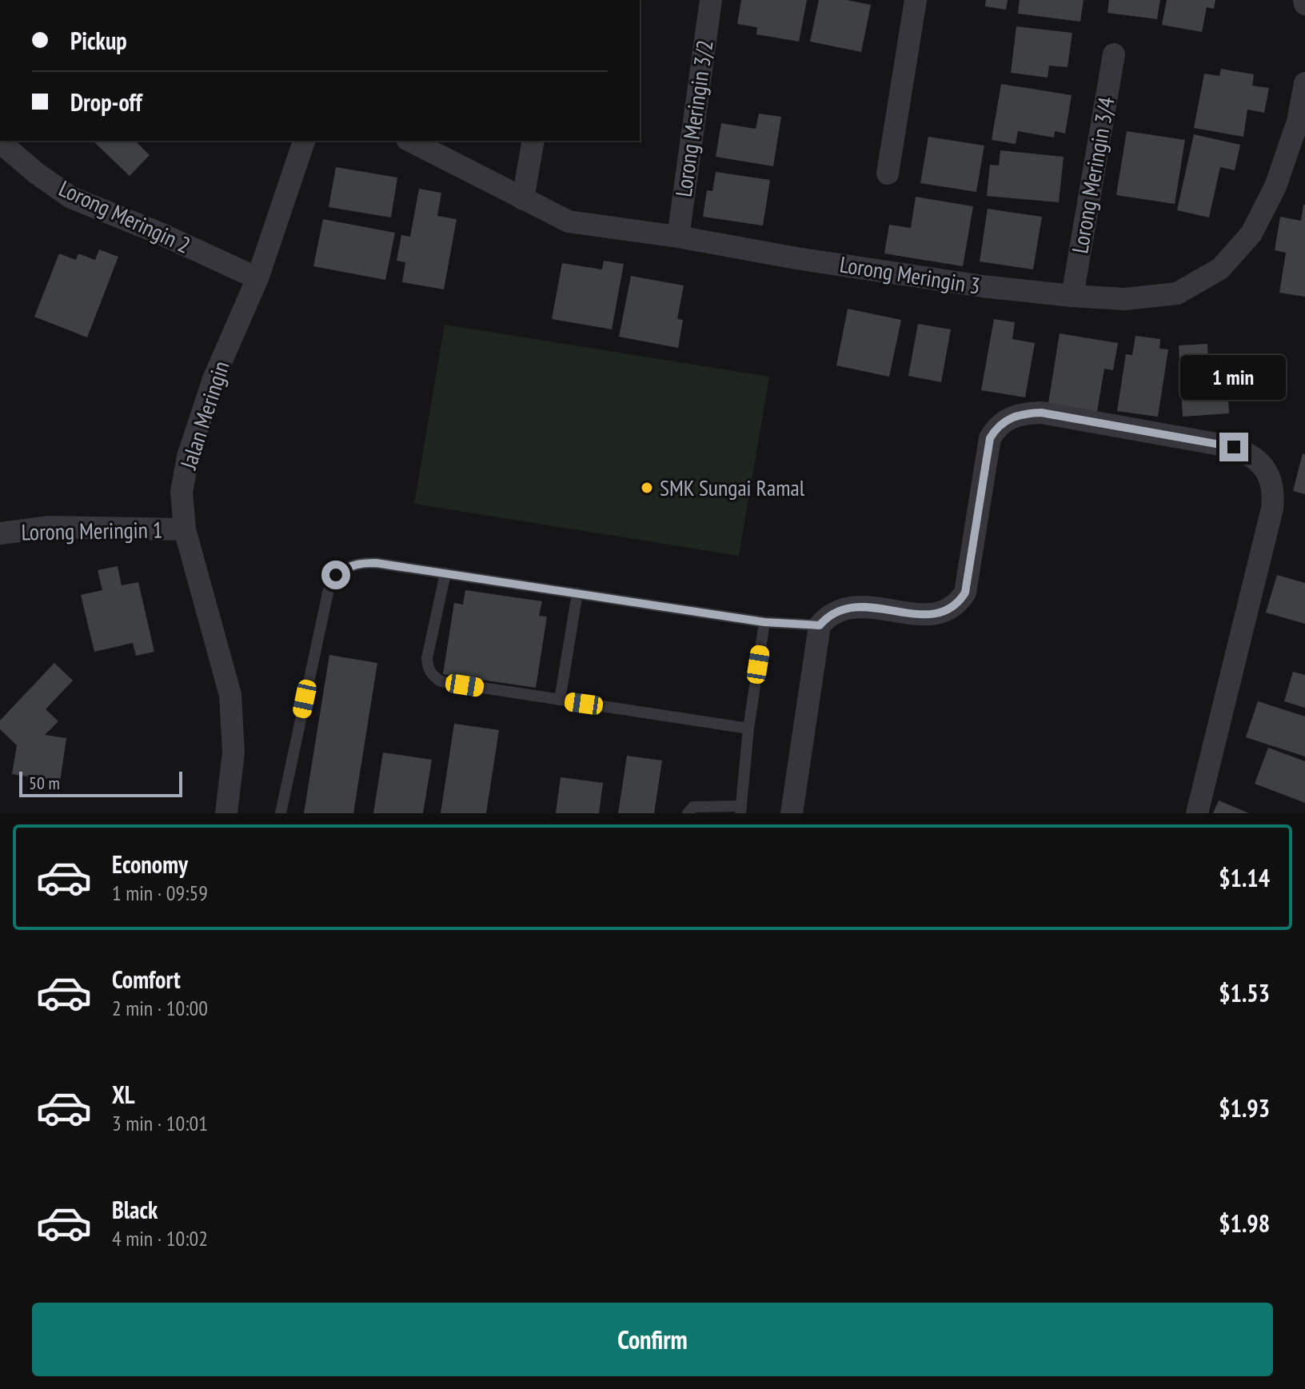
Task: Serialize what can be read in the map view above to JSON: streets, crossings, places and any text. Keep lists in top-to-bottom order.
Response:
{
  "streets": {
    "street": [
      "Lorong Meringin 3/2",
      "Lorong Meringin 3/4",
      "Lorong Meringin 2",
      "Lorong Meringin 3",
      "Jalan Meringin",
      "Lorong Meringin 1"
    ]
  },
  "crossings": [
    ["Lorong Meringin 3/2", "Lorong Meringin 3"],
    ["Lorong Meringin 3/4", "Lorong Meringin 3"],
    ["Lorong Meringin 2", "Jalan Meringin"],
    ["Jalan Meringin", "Lorong Meringin 1"]
  ],
  "places": ["SMK Sungai Ramal"],
  "scale_bar": "50 m",
  "page": {
    "banner": ["Pickup", "Drop-off"],
    "bubble": "1 min",
    "scale": "50 m",
    "list": [
      {
        "name": "Economy",
        "note": "1 min · 09:59",
        "value": "$1.14"
      },
      {
        "name": "Comfort",
        "note": "2 min · 10:00",
        "value": "$1.53"
      },
      {
        "name": "XL",
        "note": "3 min · 10:01",
        "value": "$1.93"
      },
      {
        "name": "Black",
        "note": "4 min · 10:02",
        "value": "$1.98"
      }
    ],
    "buttons": "Confirm"
  }
}
